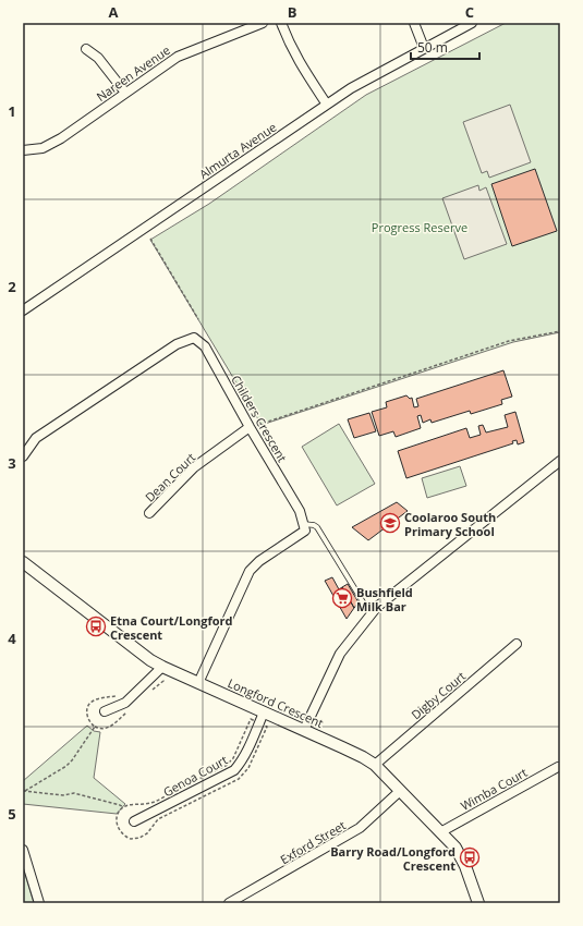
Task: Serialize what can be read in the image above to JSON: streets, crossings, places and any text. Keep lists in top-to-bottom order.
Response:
{
  "streets": {
    "street": [
      "Nareen Avenue",
      "Almurta Avenue",
      "Childers Crescent",
      "Dean Court",
      "Digby Court",
      "Longford Crescent",
      "Genoa Court",
      "Wimba Court",
      "Exford Street"
    ]
  },
  "crossings": [
    ["Childers Crescent", "Dean Court"],
    ["Digby Court", "Longford Crescent"],
    ["Longford Crescent", "Genoa Court"],
    ["Longford Crescent", "Wimba Court"],
    ["Longford Crescent", "Exford Street"]
  ],
  "parks": ["Progress Reserve"],
  "places": {
    "school or university": ["Coolaroo South Primary School"],
    "supermarket": ["Bushfield Milk Bar"],
    "bus stop": ["Etna Court/Longford Crescent", "Barry Road/Longford Crescent"]
  },
  "scale_bar": "50 m",
  "grid": {
    "columns": ["A", "B", "C"],
    "rows": [
      "1",
      "2",
      "3",
      "4",
      "5"
    ]
  }
}
